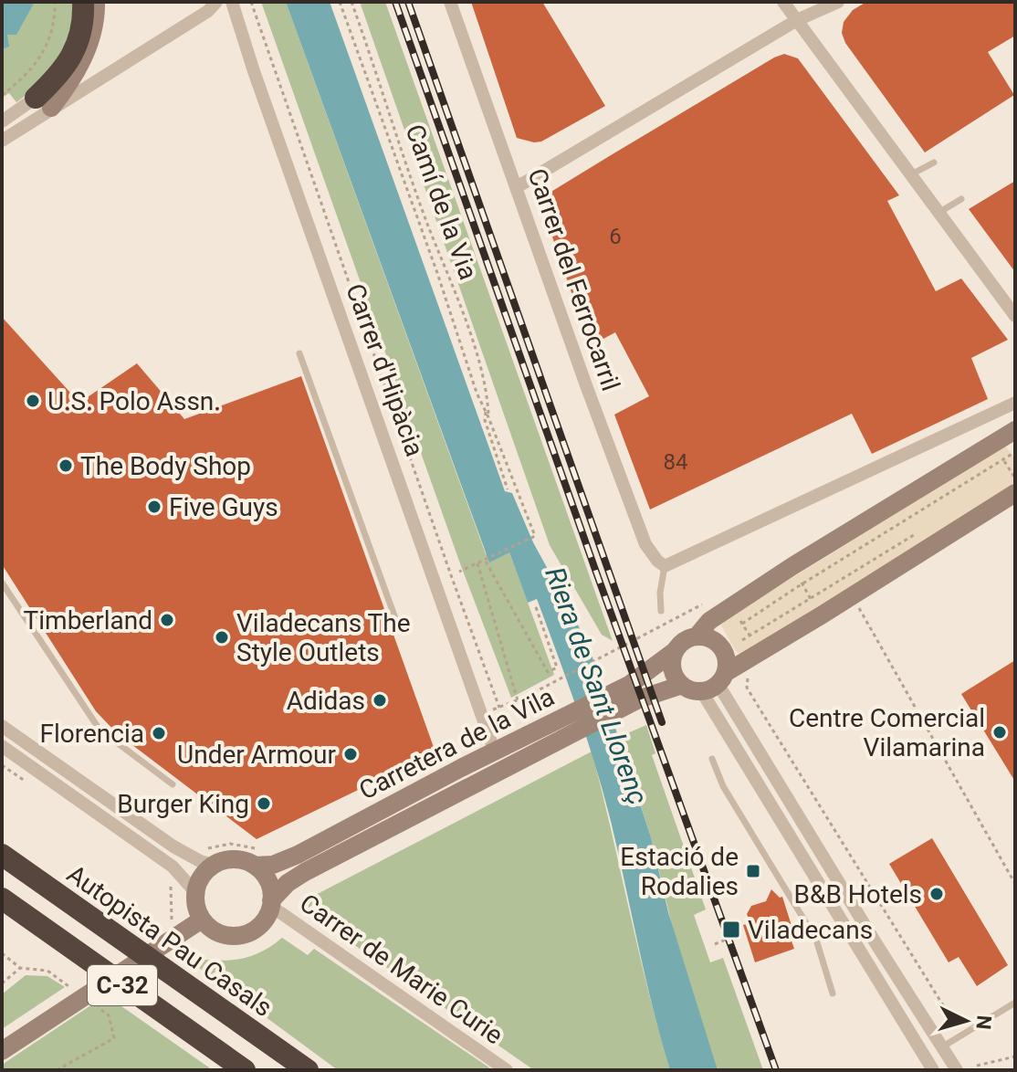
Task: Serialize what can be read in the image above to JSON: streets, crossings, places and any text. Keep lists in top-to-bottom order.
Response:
{
  "streets": {
    "highway": ["Autopista Pau Casals", "C-32"],
    "street": [
      "Carrer del Ferrocarril",
      "Carrer d'Hipàcia",
      "Carretera de la Vila",
      "Carrer de Marie Curie"
    ],
    "path": ["Camí de la Via"]
  },
  "crossings": [
    ["Carrer d'Hipàcia", "Carretera de la Vila"],
    ["Carretera de la Vila", "Carrer de Marie Curie"]
  ],
  "water": ["Riera de Sant Llorenç"],
  "places": {
    "other": [
      "U.S. Polo Assn.",
      "The Body Shop",
      "Five Guys",
      "Timberland",
      "Viladecans The Style Outlets",
      "Adidas",
      "Centre Comercial Vilamarina",
      "Florencia",
      "Under Armour",
      "Burger King",
      "B&B Hotels"
    ],
    "transit": ["Estació de Rodalies", "Viladecans"]
  },
  "house_numbers": ["6", "84"],
  "north": "right"
}
